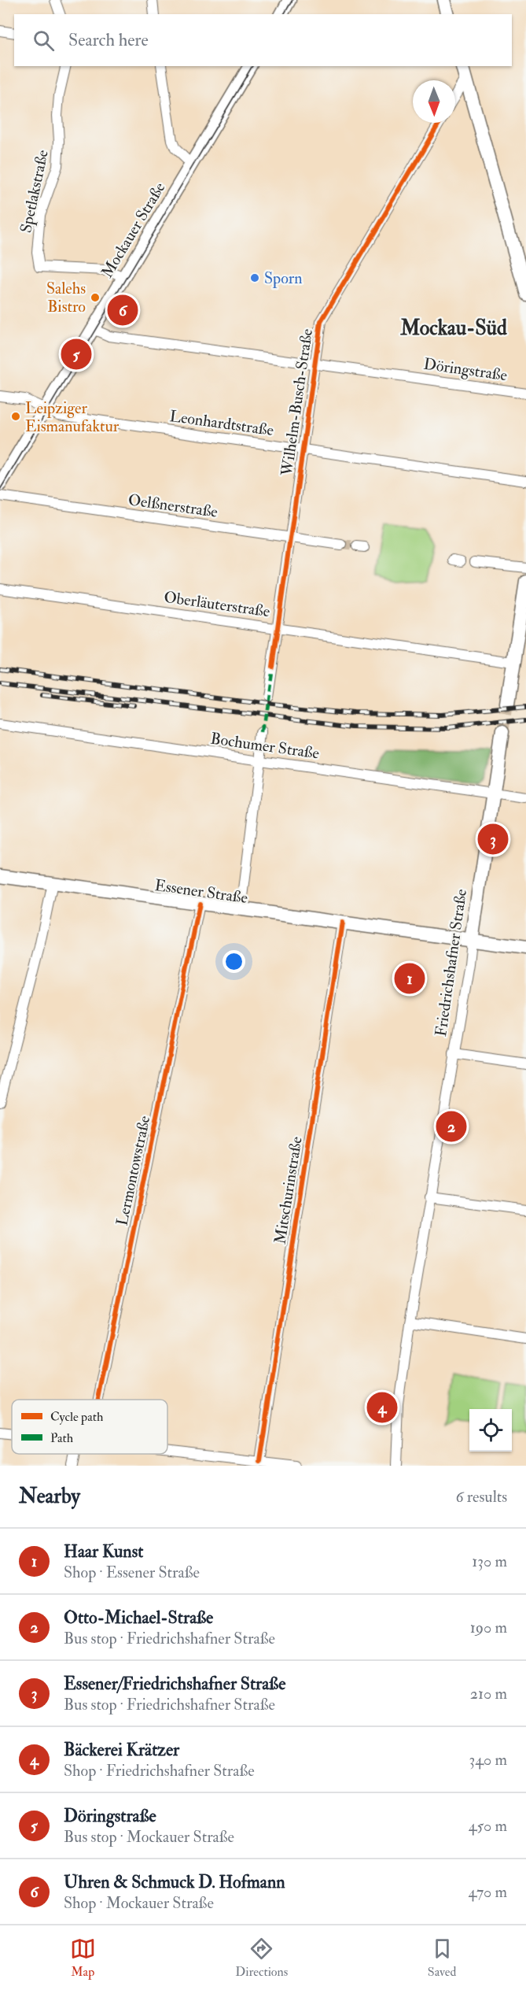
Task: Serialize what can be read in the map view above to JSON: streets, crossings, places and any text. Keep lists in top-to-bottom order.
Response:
{
  "streets": {
    "main road": ["Mockauer Straße", "Essener Straße", "Friedrichshafner Straße"],
    "street": [
      "Spetlakstraße",
      "Döringstraße",
      "Wilhelm-Busch-Straße",
      "Leonhardtstraße",
      "Oelßnerstraße",
      "Oberläuterstraße",
      "Bochumer Straße",
      "Lermontowstraße",
      "Mitschurinstraße"
    ]
  },
  "crossings": [
    ["Spetlakstraße", "Mockauer Straße"],
    ["Mockauer Straße", "Döringstraße"],
    ["Mockauer Straße", "Leonhardtstraße"],
    ["Döringstraße", "Wilhelm-Busch-Straße"],
    ["Wilhelm-Busch-Straße", "Leonhardtstraße"],
    ["Wilhelm-Busch-Straße", "Oelßnerstraße"],
    ["Wilhelm-Busch-Straße", "Oberläuterstraße"],
    ["Bochumer Straße", "Friedrichshafner Straße"],
    ["Essener Straße", "Friedrichshafner Straße"],
    ["Essener Straße", "Lermontowstraße"],
    ["Essener Straße", "Mitschurinstraße"]
  ],
  "districts": ["Mockau-Süd"],
  "places": ["Sporn", "Salehs Bistro", "Leipziger Eismanufaktur"],
  "legend": ["Cycle path", "Path"],
  "north": "bottom",
  "page": {
    "search": "Search here",
    "pins": [
      "6",
      "5",
      "3",
      "1",
      "2",
      "4"
    ],
    "heading": ["Nearby", "6 results"],
    "list": [
      {
        "mark": "1",
        "name": "Haar Kunst",
        "note": "Shop · Essener Straße",
        "value": "130 m"
      },
      {
        "mark": "2",
        "name": "Otto-Michael-Straße",
        "note": "Bus stop · Friedrichshafner Straße",
        "value": "190 m"
      },
      {
        "mark": "3",
        "name": "Essener/Friedrichshafner Straße",
        "note": "Bus stop · Friedrichshafner Straße",
        "value": "210 m"
      },
      {
        "mark": "4",
        "name": "Bäckerei Krätzer",
        "note": "Shop · Friedrichshafner Straße",
        "value": "340 m"
      },
      {
        "mark": "5",
        "name": "Döringstraße",
        "note": "Bus stop · Mockauer Straße",
        "value": "450 m"
      },
      {
        "mark": "6",
        "name": "Uhren & Schmuck D. Hofmann",
        "note": "Shop · Mockauer Straße",
        "value": "470 m"
      }
    ],
    "nav": ["Map", "Directions", "Saved"]
  }
}
